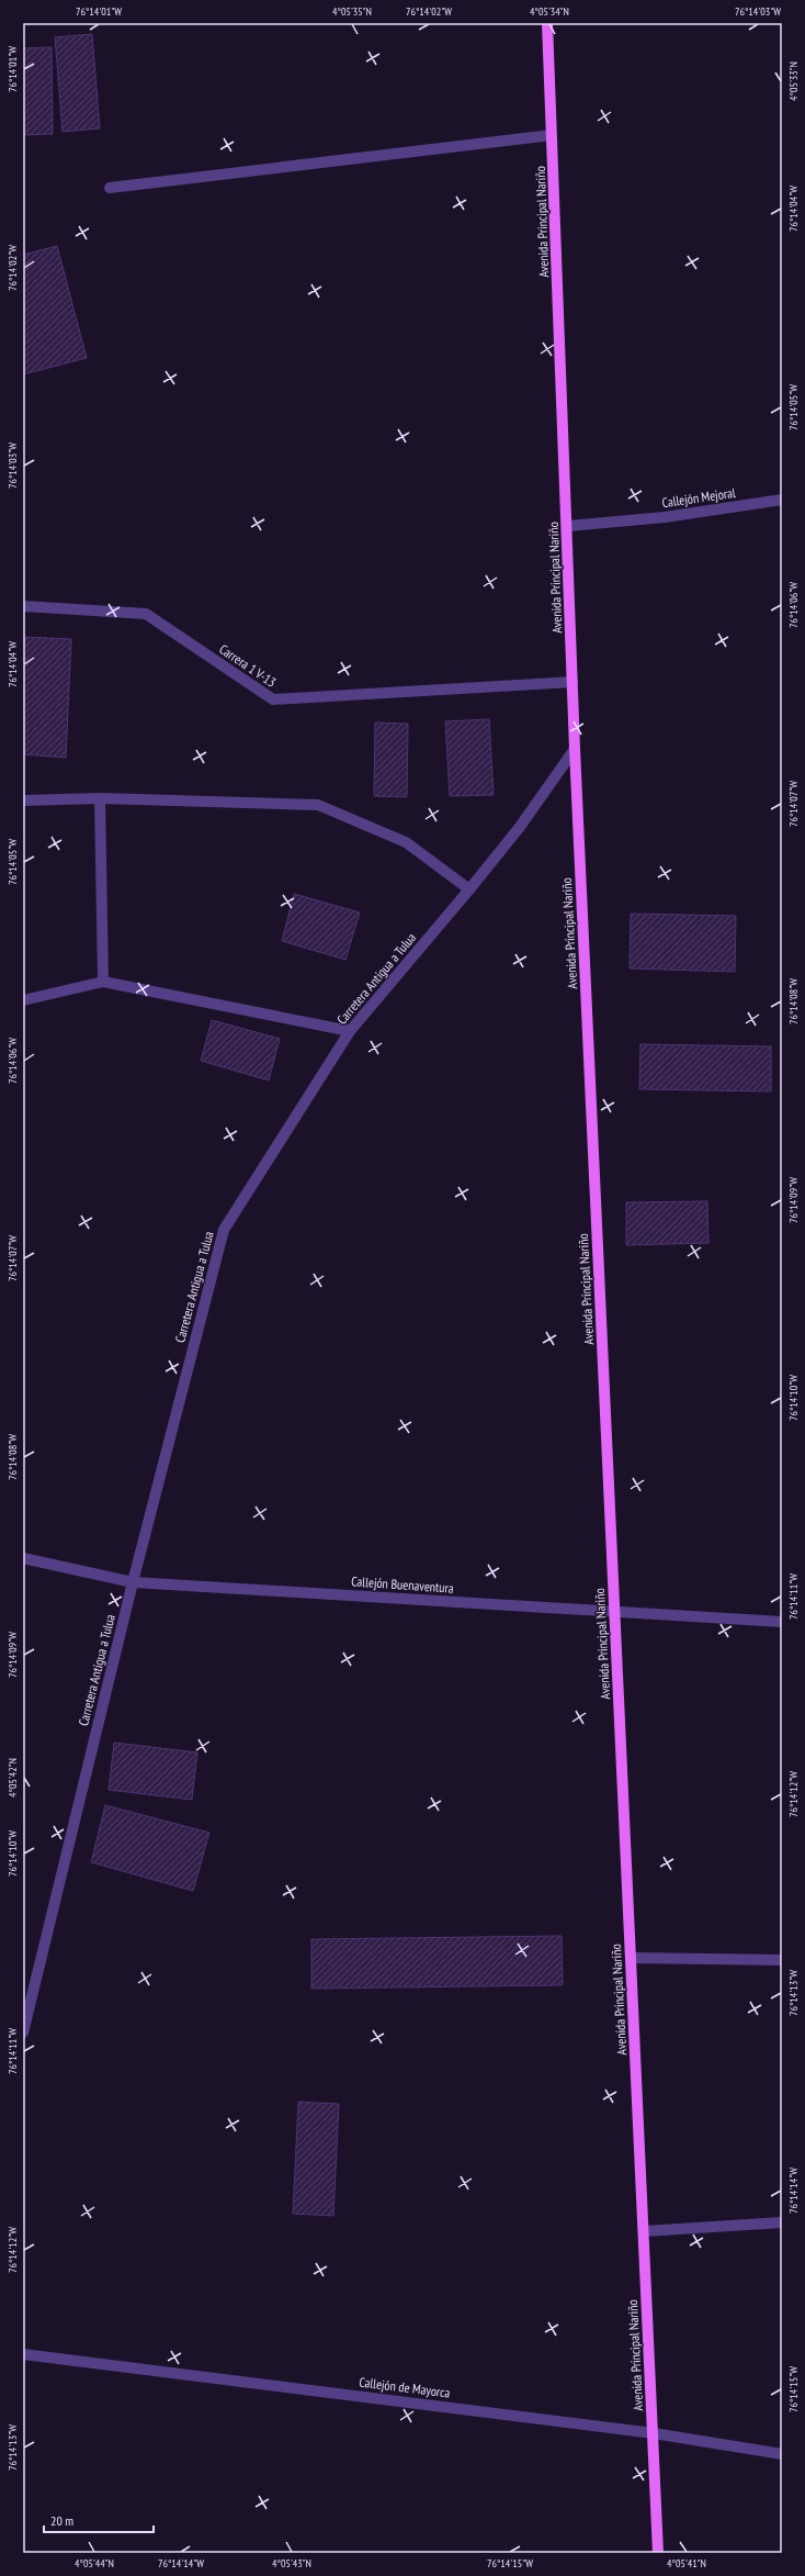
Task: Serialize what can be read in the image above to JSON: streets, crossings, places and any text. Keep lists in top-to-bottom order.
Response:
{
  "streets": {
    "main road": ["Avenida Principal Nariño"],
    "street": [
      "Callejón Mejoral",
      "Carrera 1 V-13",
      "Carretera Antigua a Tulua",
      "Callejón Buenaventura",
      "Callejón de Mayorca"
    ]
  },
  "crossings": [
    ["Avenida Principal Nariño", "Callejón Mejoral"],
    ["Avenida Principal Nariño", "Carrera 1 V-13"],
    ["Avenida Principal Nariño", "Carretera Antigua a Tulua"],
    ["Avenida Principal Nariño", "Callejón Buenaventura"],
    ["Avenida Principal Nariño", "Callejón de Mayorca"],
    ["Carretera Antigua a Tulua", "Callejón Buenaventura"]
  ],
  "scale_bar": "20 m",
  "coordinates": [
    "76°14'01\"W",
    "4°05'35\"N",
    "76°14'02\"W",
    "4°05'34\"N",
    "76°14'03\"W",
    "4°05'33\"N",
    "76°14'04\"W",
    "76°14'05\"W",
    "76°14'06\"W",
    "76°14'07\"W",
    "76°14'08\"W",
    "76°14'09\"W",
    "76°14'10\"W",
    "76°14'11\"W",
    "4°05'42\"N",
    "76°14'12\"W",
    "76°14'13\"W",
    "76°14'14\"W",
    "76°14'15\"W",
    "4°05'44\"N",
    "4°05'43\"N",
    "4°05'41\"N"
  ]
}
